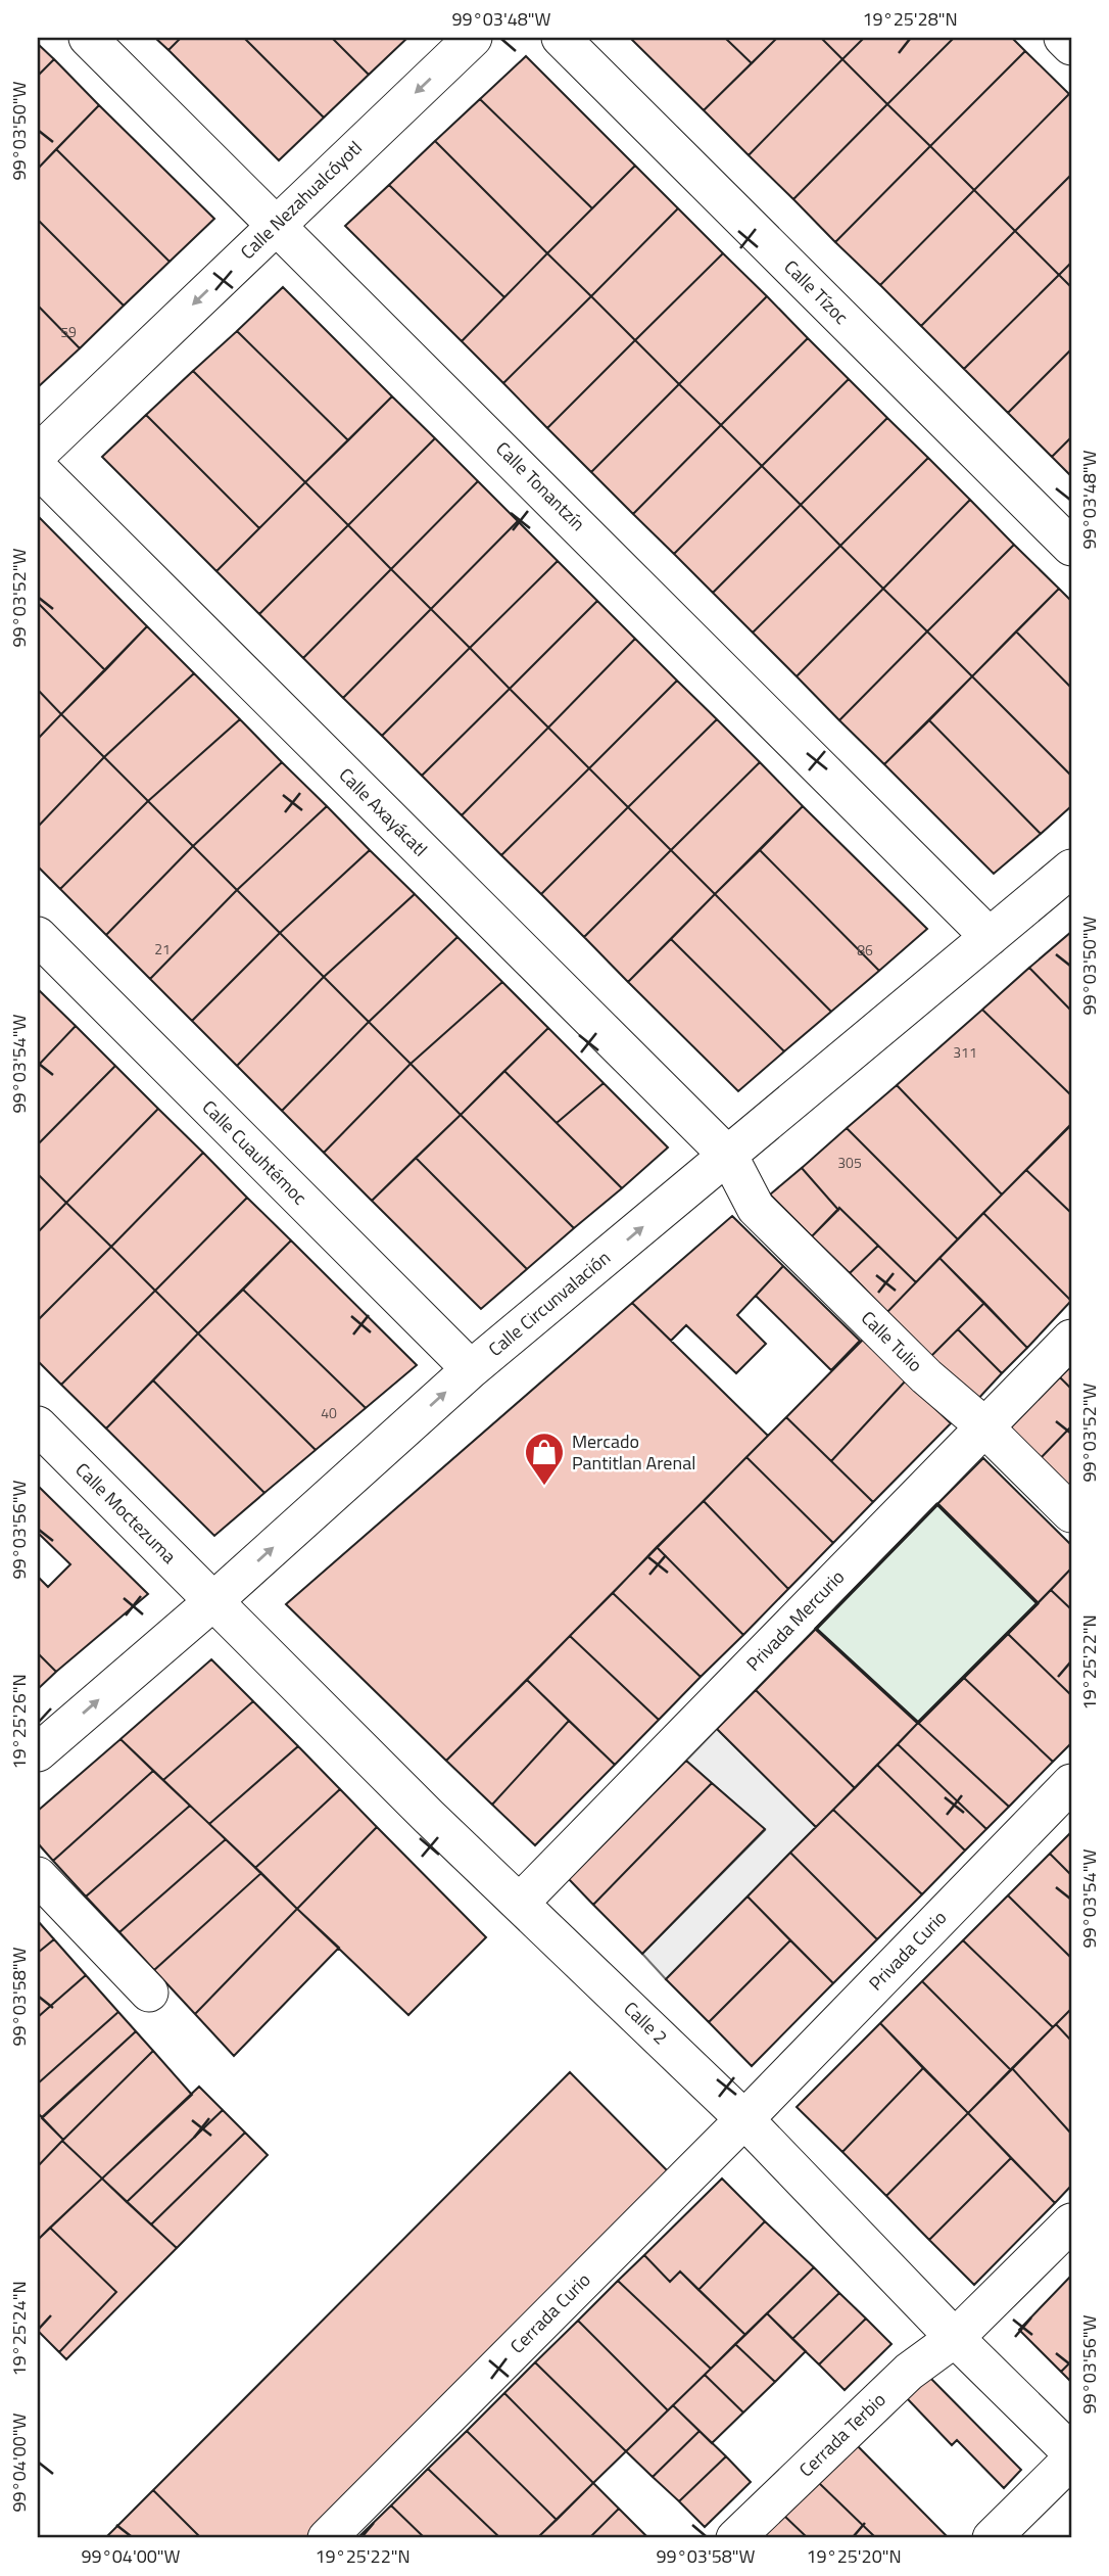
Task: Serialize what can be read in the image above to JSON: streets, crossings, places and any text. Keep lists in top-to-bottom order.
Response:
{
  "streets": {
    "street": [
      "Calle Nezahualcóyotl",
      "Calle Tízoc",
      "Calle Tonantzín",
      "Calle Axayácatl",
      "Calle Cuauhtémoc",
      "Calle Circunvalación",
      "Calle Tulio",
      "Calle Moctezuma",
      "Privada Mercurio",
      "Privada Curio",
      "Calle 2",
      "Cerrada Curio",
      "Cerrada Terbio"
    ]
  },
  "crossings": [
    ["Calle Nezahualcóyotl", "Calle Tonantzín"],
    ["Calle Tonantzín", "Calle Circunvalación"],
    ["Calle Axayácatl", "Calle Circunvalación"],
    ["Calle Axayácatl", "Calle Tulio"],
    ["Calle Cuauhtémoc", "Calle Circunvalación"],
    ["Calle Circunvalación", "Calle Tulio"],
    ["Calle Circunvalación", "Calle Moctezuma"],
    ["Calle Circunvalación", "Calle 2"],
    ["Calle Tulio", "Privada Mercurio"],
    ["Calle Moctezuma", "Calle 2"],
    ["Privada Mercurio", "Calle 2"],
    ["Privada Curio", "Calle 2"],
    ["Privada Curio", "Cerrada Curio"],
    ["Calle 2", "Cerrada Curio"],
    ["Calle 2", "Cerrada Terbio"]
  ],
  "one_way": ["Calle Nezahualcóyotl", "Calle Circunvalación"],
  "places": {
    "shop": ["Mercado Pantitlan Arenal"]
  },
  "house_numbers": [
    "59",
    "21",
    "86",
    "311",
    "305",
    "40"
  ],
  "coordinates": [
    "99°03'48\"W",
    "19°25'28\"N",
    "99°03'50\"W",
    "99°03'52\"W",
    "99°03'54\"W",
    "99°03'56\"W",
    "19°25'22\"N",
    "19°25'26\"N",
    "99°03'58\"W",
    "19°25'24\"N",
    "99°04'00\"W",
    "19°25'20\"N"
  ]
}
